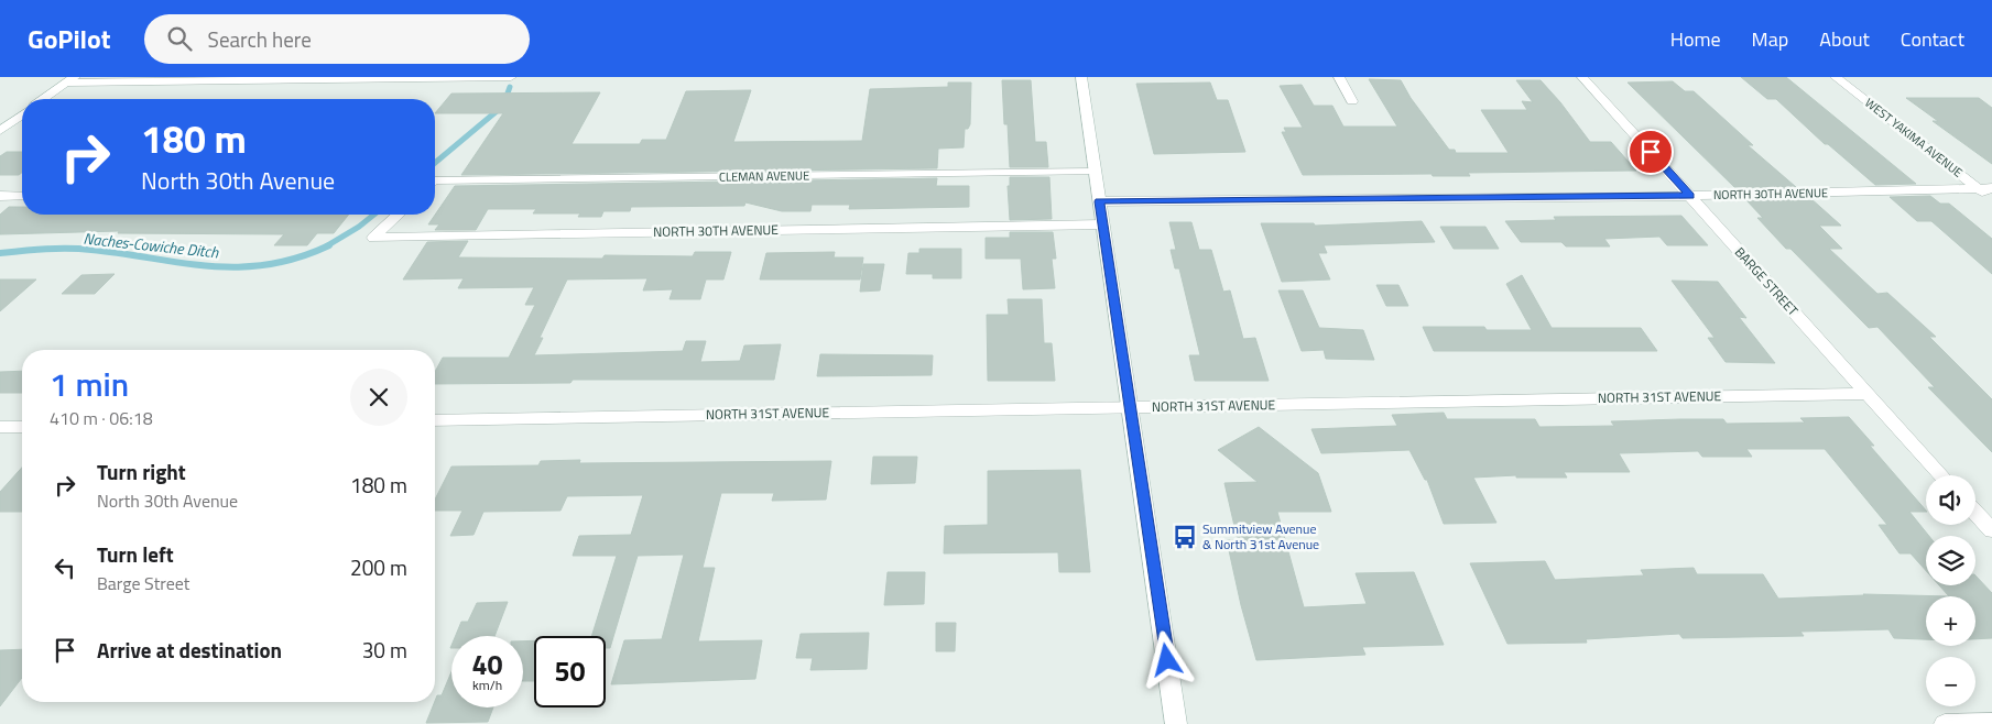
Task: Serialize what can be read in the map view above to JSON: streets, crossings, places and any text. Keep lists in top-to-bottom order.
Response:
{
  "streets": {
    "street": [
      "WEST YAKIMA AVENUE",
      "CLEMAN AVENUE",
      "NORTH 30TH AVENUE",
      "BARGE STREET",
      "NORTH 31ST AVENUE"
    ]
  },
  "crossings": [
    ["WEST YAKIMA AVENUE", "NORTH 30TH AVENUE"],
    ["NORTH 30TH AVENUE", "BARGE STREET"],
    ["BARGE STREET", "NORTH 31ST AVENUE"]
  ],
  "water": ["Naches-Cowiche Ditch"],
  "places": {
    "bus stop": ["Summitview Avenue & North 31st Avenue"]
  },
  "page": {
    "header": "GoPilot",
    "search": "Search here",
    "nav": [
      "Home",
      "Map",
      "About",
      "Contact"
    ],
    "turn": ["180 m", "North 30th Avenue"],
    "heading": ["1 min", "410 m · 06:18"],
    "list": [
      {
        "name": "Turn right",
        "note": "North 30th Avenue",
        "value": "180 m"
      },
      {
        "name": "Turn left",
        "note": "Barge Street",
        "value": "200 m"
      },
      {
        "name": "Arrive at destination",
        "value": "30 m"
      }
    ],
    "map_buttons": ["+", "−"],
    "speed": "40 km/h",
    "limit": "50"
  }
}
